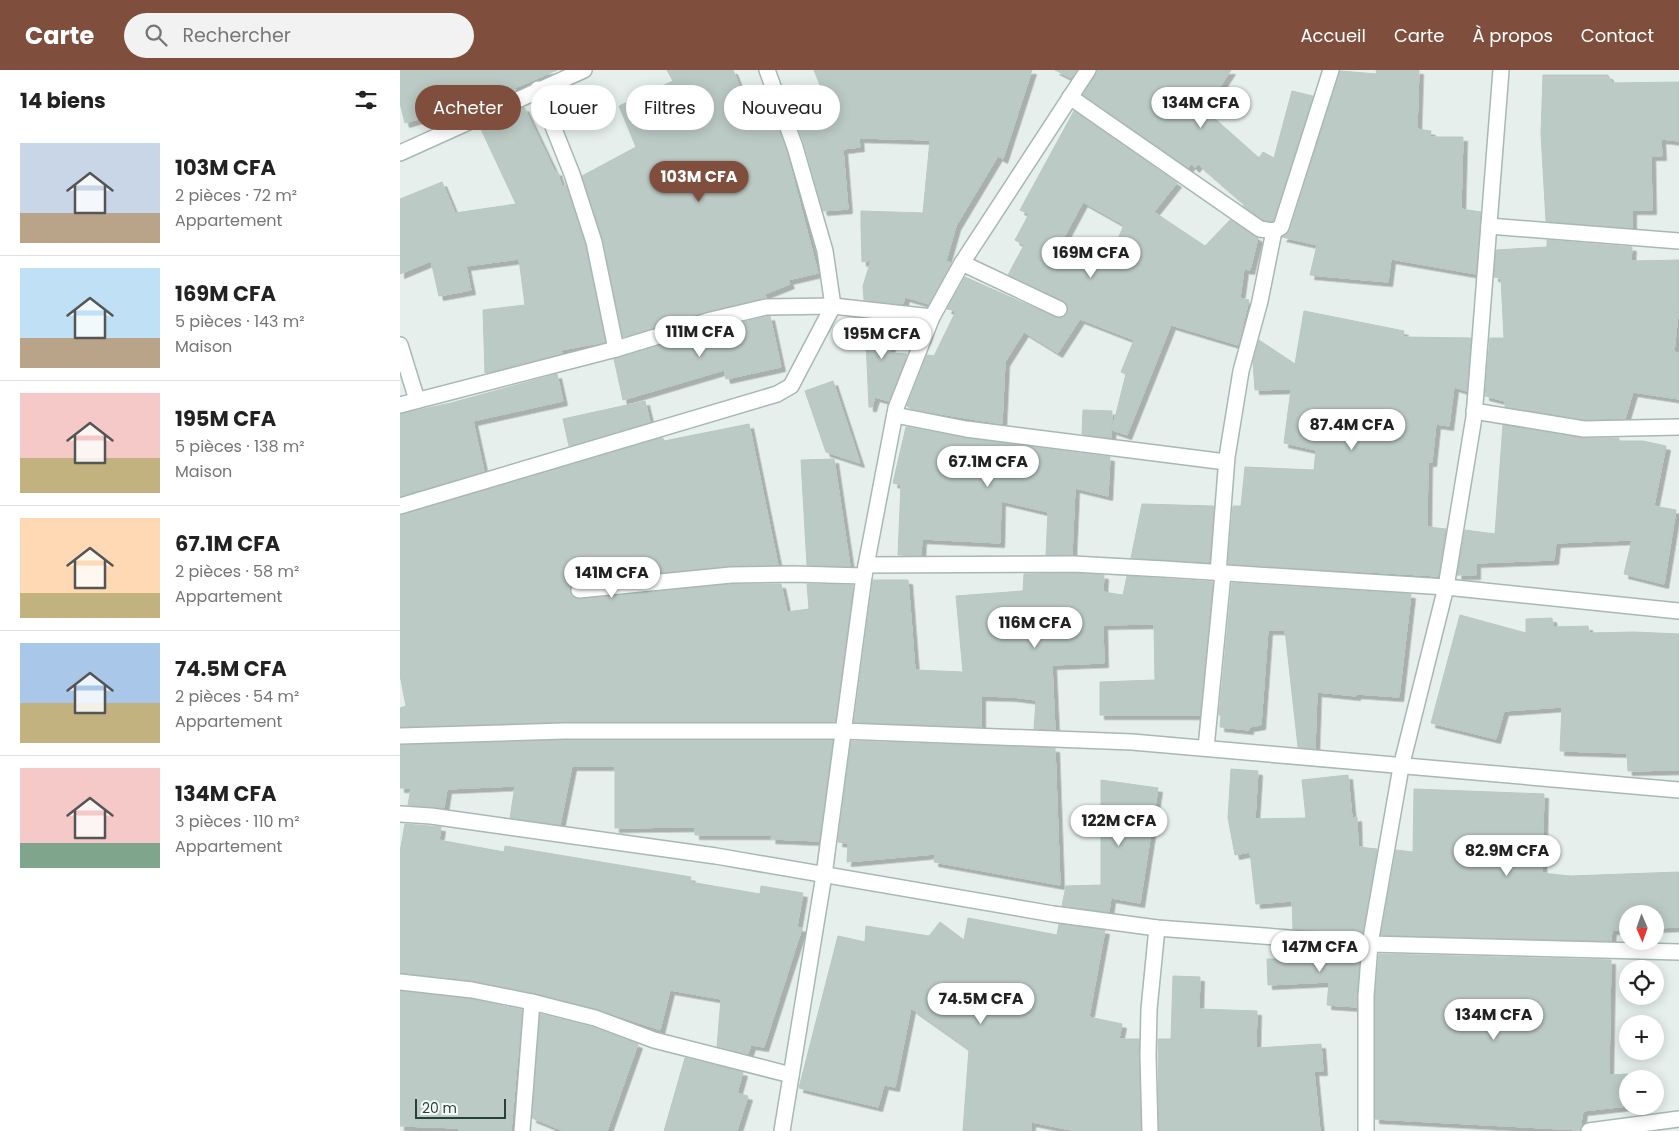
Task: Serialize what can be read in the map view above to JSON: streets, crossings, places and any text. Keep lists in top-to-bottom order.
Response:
{
  "scale_bar": "20 m",
  "north": "bottom",
  "page": {
    "header": "Carte",
    "search": "Rechercher",
    "nav": [
      "Accueil",
      "Carte",
      "À propos",
      "Contact"
    ],
    "heading": "14 biens",
    "chip": [
      "Acheter",
      "Louer",
      "Filtres",
      "Nouveau"
    ],
    "price": [
      "134M CFA",
      "103M CFA",
      "169M CFA",
      "111M CFA",
      "195M CFA",
      "87.4M CFA",
      "67.1M CFA",
      "141M CFA",
      "116M CFA",
      "122M CFA",
      "82.9M CFA",
      "147M CFA",
      "74.5M CFA",
      "134M CFA"
    ],
    "list": [
      {
        "name": "103M CFA",
        "note": "2 pièces · 72 m² · Appartement"
      },
      {
        "name": "169M CFA",
        "note": "5 pièces · 143 m² · Maison"
      },
      {
        "name": "195M CFA",
        "note": "5 pièces · 138 m² · Maison"
      },
      {
        "name": "67.1M CFA",
        "note": "2 pièces · 58 m² · Appartement"
      },
      {
        "name": "74.5M CFA",
        "note": "2 pièces · 54 m² · Appartement"
      },
      {
        "name": "134M CFA",
        "note": "3 pièces · 110 m² · Appartement"
      }
    ],
    "map_buttons": ["+", "−"],
    "scale": "20 m"
  }
}
